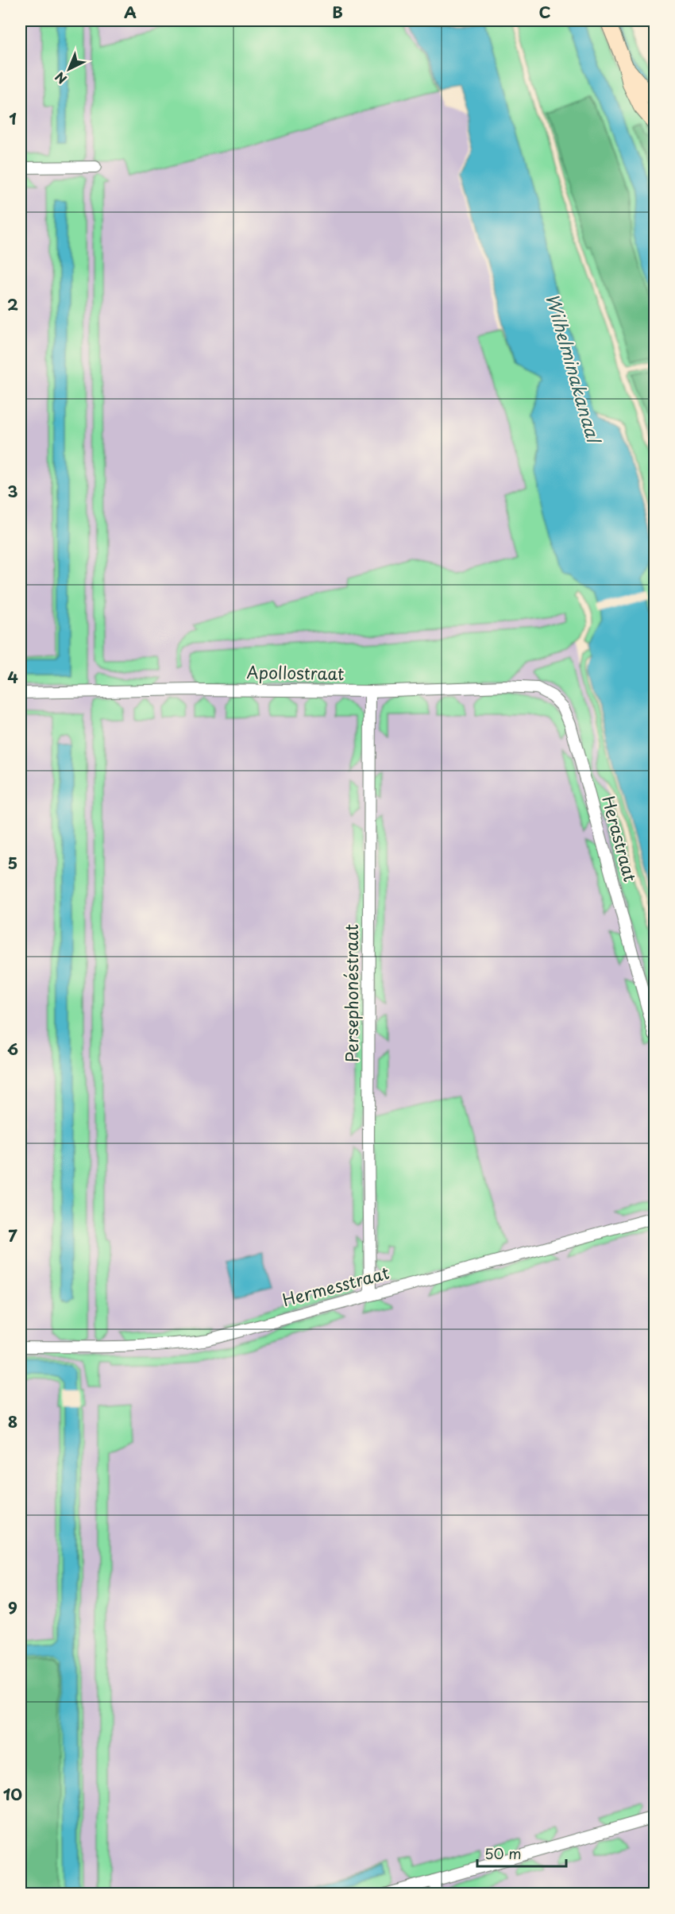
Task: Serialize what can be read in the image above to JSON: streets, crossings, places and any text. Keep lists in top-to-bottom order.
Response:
{
  "streets": {
    "street": [
      "Apollostraat",
      "Herastraat",
      "Persephonéstraat",
      "Hermesstraat"
    ]
  },
  "crossings": [
    ["Apollostraat", "Herastraat"],
    ["Apollostraat", "Persephonéstraat"],
    ["Persephonéstraat", "Hermesstraat"]
  ],
  "water": ["Wilhelminakanaal"],
  "scale_bar": "50 m",
  "north": "bottom left",
  "grid": {
    "columns": ["A", "B", "C"],
    "rows": [
      "1",
      "2",
      "3",
      "4",
      "5",
      "6",
      "7",
      "8",
      "9",
      "10"
    ]
  }
}
